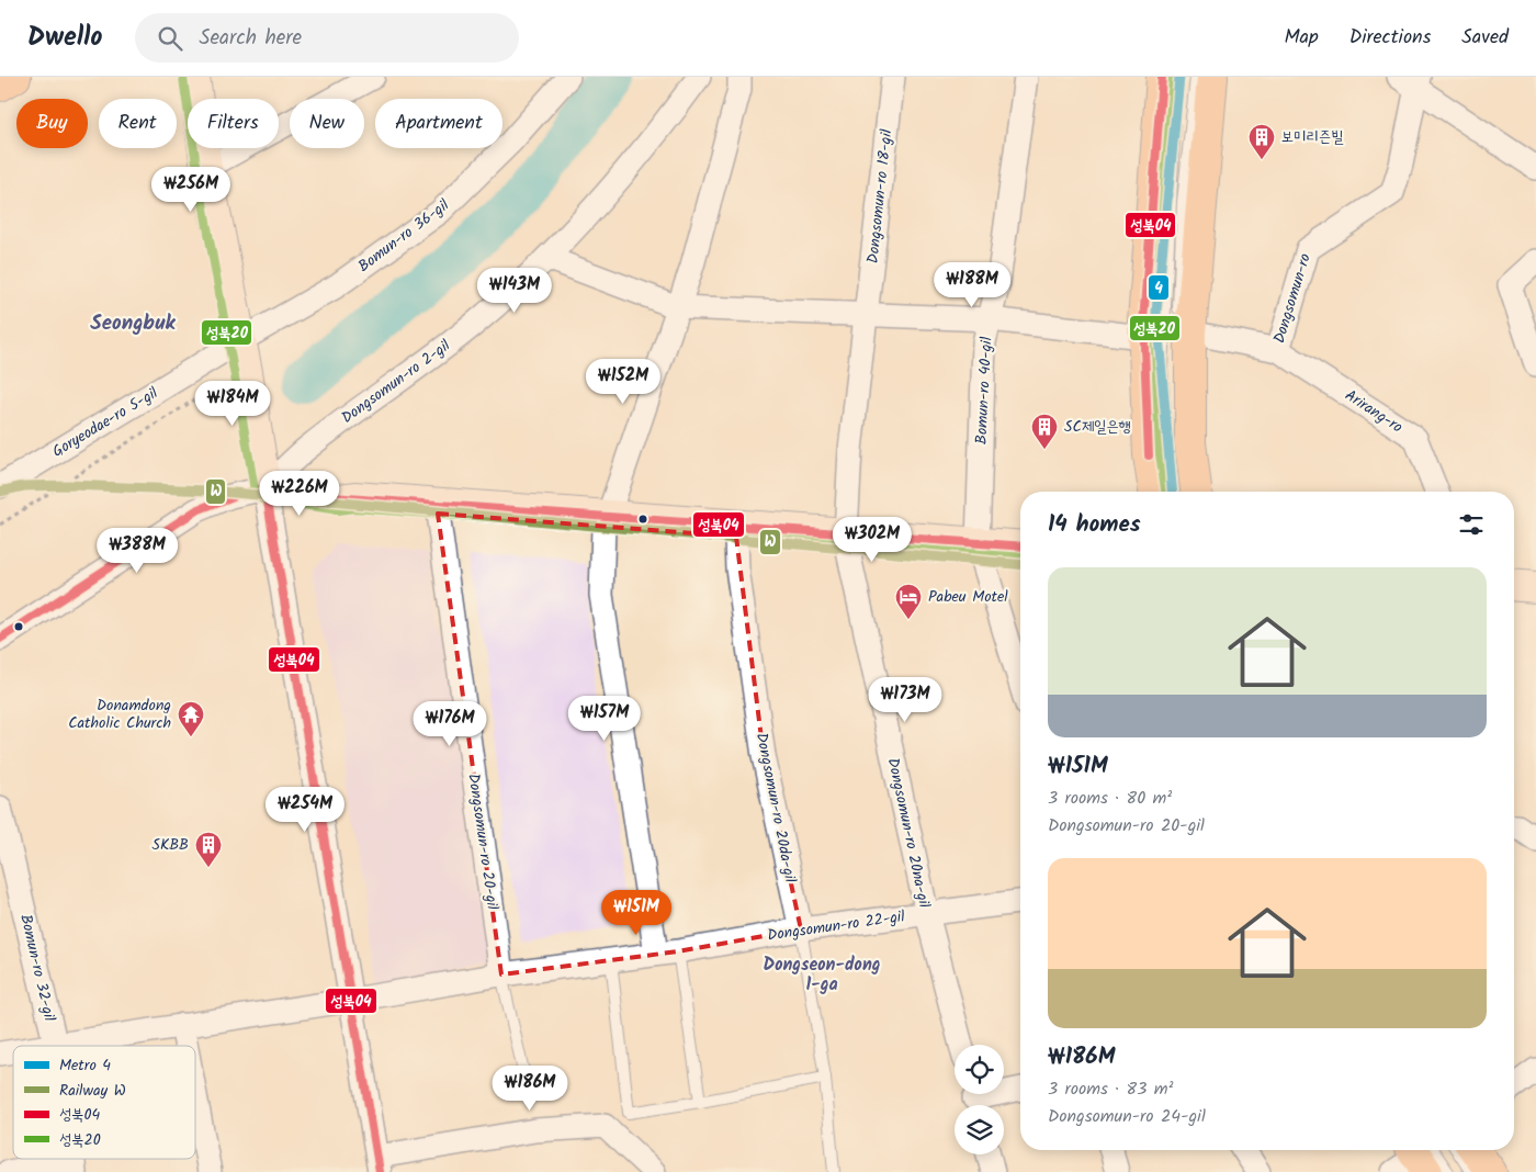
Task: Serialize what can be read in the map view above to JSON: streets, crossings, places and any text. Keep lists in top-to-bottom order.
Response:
{
  "streets": {
    "street": [
      "Dongsomun-ro 18-gil",
      "Bomun-ro 36-gil",
      "Dongsomun-ro",
      "Dongsomun-ro 2-gil",
      "Bomun-ro 40-gil",
      "Arirang-ro",
      "Goryeodae-ro 5-gil",
      "Dongsomun-ro 20da-gil",
      "Dongsomun-ro 20na-gil",
      "Dongsomun-ro 20-gil",
      "Dongsomun-ro 22-gil",
      "Bomun-ro 32-gil"
    ]
  },
  "crossings": [
    ["Dongsomun-ro 18-gil", "Dongsomun-ro 20na-gil"],
    ["Bomun-ro 36-gil", "Goryeodae-ro 5-gil"],
    ["Dongsomun-ro", "Arirang-ro"],
    ["Dongsomun-ro 20da-gil", "Dongsomun-ro 22-gil"],
    ["Dongsomun-ro 20na-gil", "Dongsomun-ro 22-gil"],
    ["Dongsomun-ro 20-gil", "Dongsomun-ro 22-gil"]
  ],
  "districts": ["Seongbuk", "Dongseon-dong 1-ga"],
  "places": {
    "building": ["보미리즌빌", "SC제일은행", "SKBB"],
    "hotel": ["Pabeu Motel"],
    "temple": ["Donamdong Catholic Church"]
  },
  "lines": [
    "metro line 4",
    "transit line 성북04",
    "transit line 성북20",
    "rail line W"
  ],
  "legend": [
    "Metro 4",
    "Railway W",
    "성북04",
    "성북20"
  ],
  "page": {
    "header": "Dwello",
    "search": "Search here",
    "nav": ["Map", "Directions", "Saved"],
    "chip": [
      "Buy",
      "Rent",
      "Filters",
      "New",
      "Apartment"
    ],
    "price": [
      "₩256M",
      "₩188M",
      "₩143M",
      "₩152M",
      "₩184M",
      "₩226M",
      "₩302M",
      "₩388M",
      "₩173M",
      "₩157M",
      "₩176M",
      "₩254M",
      "₩151M",
      "₩186M"
    ],
    "heading": "14 homes",
    "list": [
      {
        "name": "₩151M",
        "note": "3 rooms · 80 m² · Dongsomun-ro 20-gil"
      },
      {
        "name": "₩186M",
        "note": "3 rooms · 83 m² · Dongsomun-ro 24-gil"
      }
    ]
  }
}
